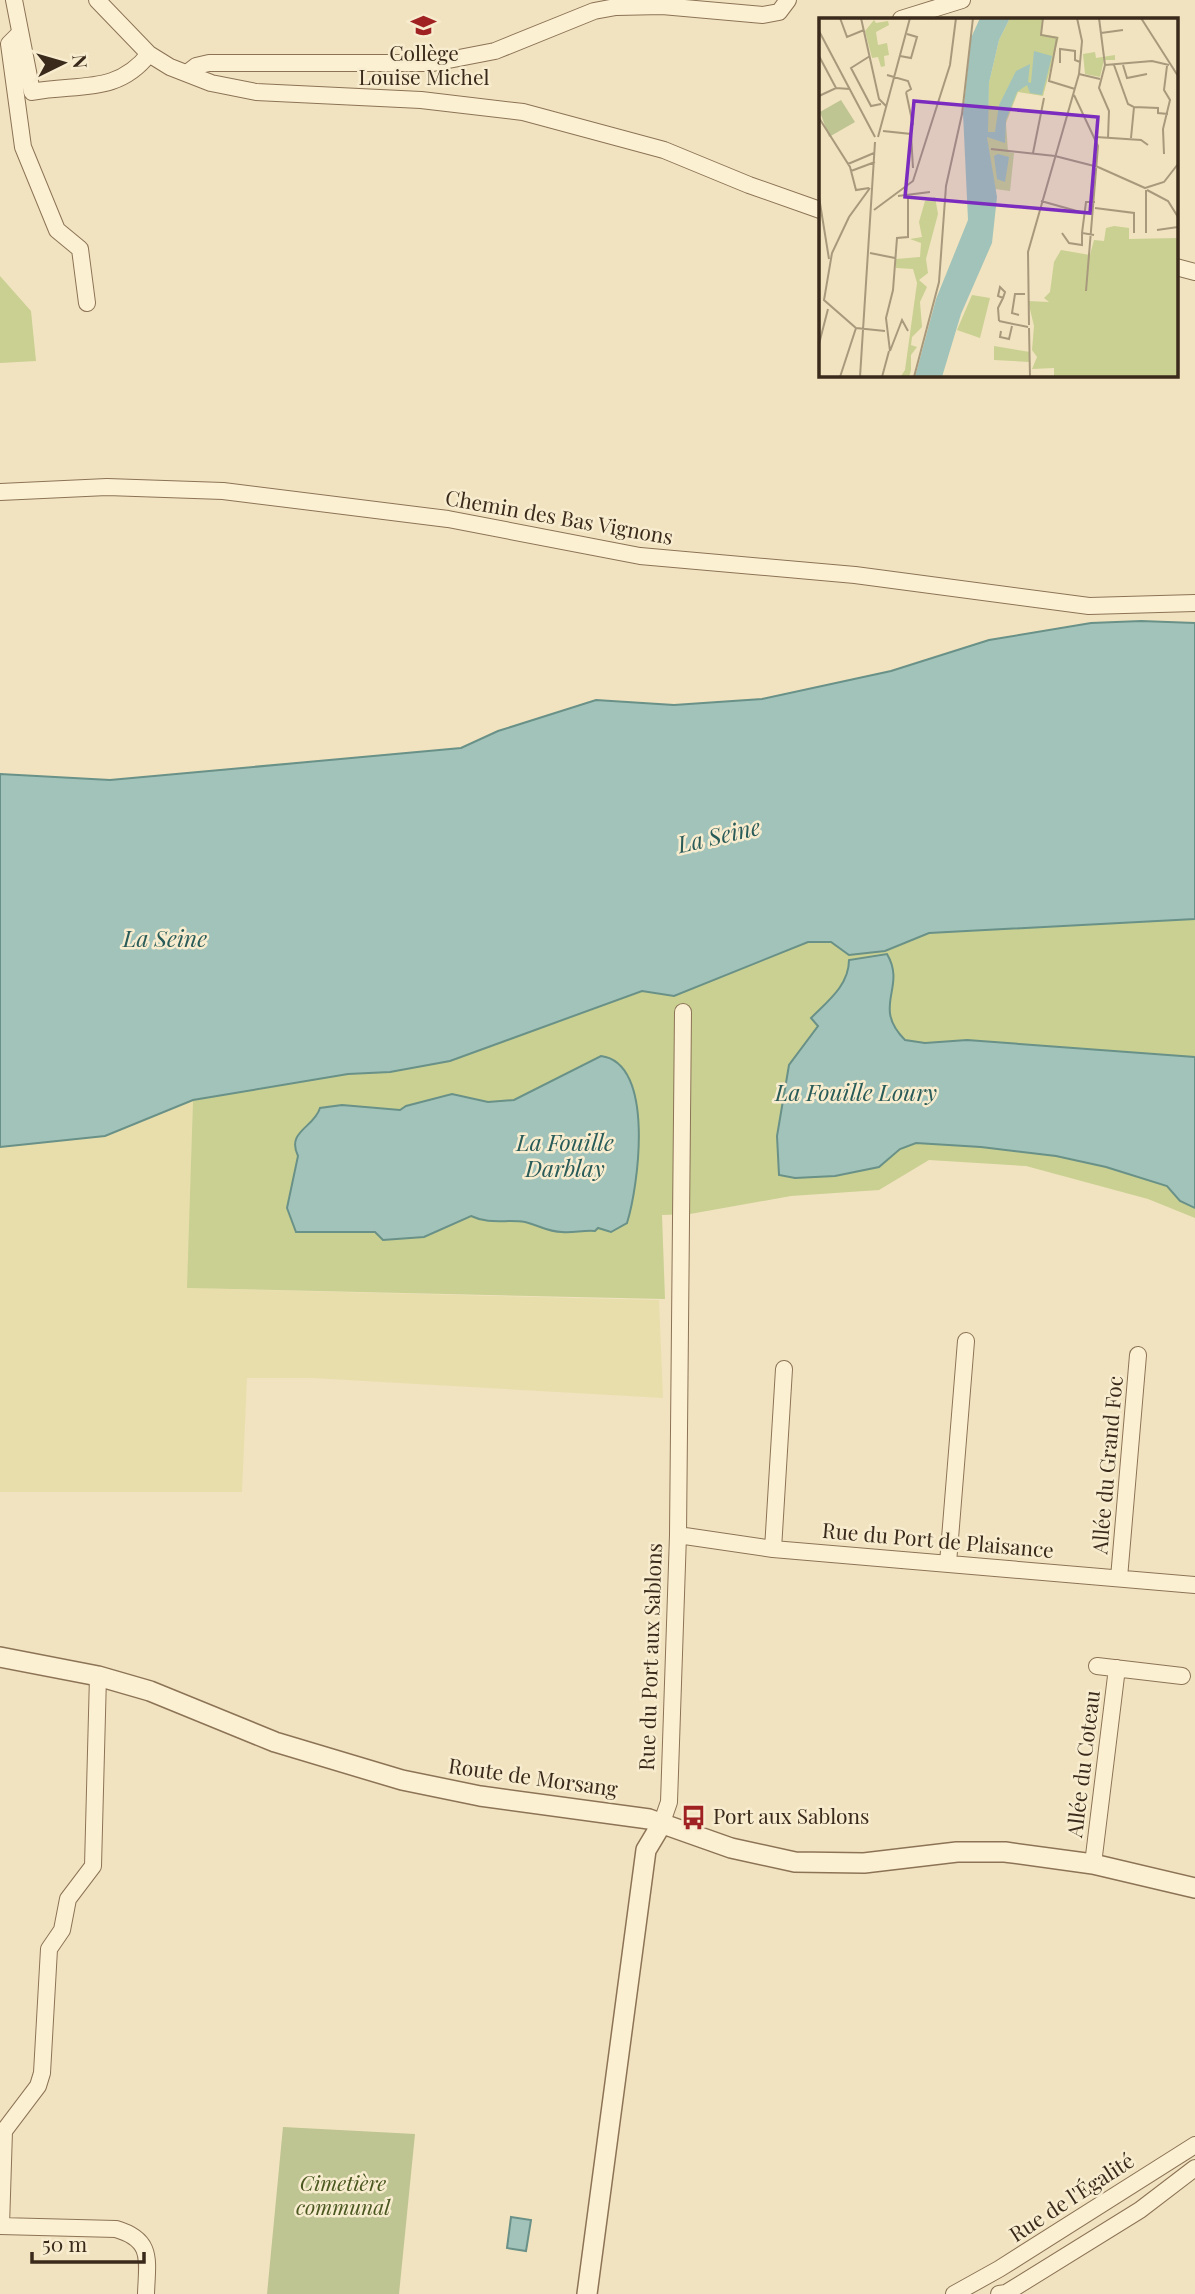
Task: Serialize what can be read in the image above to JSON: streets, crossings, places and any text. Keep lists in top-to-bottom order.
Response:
{
  "streets": {
    "street": [
      "Chemin des Bas Vignons",
      "Allée du Grand Foc",
      "Rue du Port de Plaisance",
      "Rue du Port aux Sablons",
      "Allée du Coteau",
      "Route de Morsang",
      "Rue de l'Égalité"
    ]
  },
  "crossings": [
    ["Allée du Grand Foc", "Rue du Port de Plaisance"],
    ["Rue du Port de Plaisance", "Rue du Port aux Sablons"],
    ["Rue du Port aux Sablons", "Route de Morsang"],
    ["Allée du Coteau", "Route de Morsang"]
  ],
  "water": ["La Seine", "La Fouille Loury", "La Fouille Darblay"],
  "parks": ["Cimetière communal"],
  "places": {
    "school or university": ["Collège Louise Michel"],
    "bus stop": ["Port aux Sablons"]
  },
  "scale_bar": "50 m",
  "north": "right"
}
